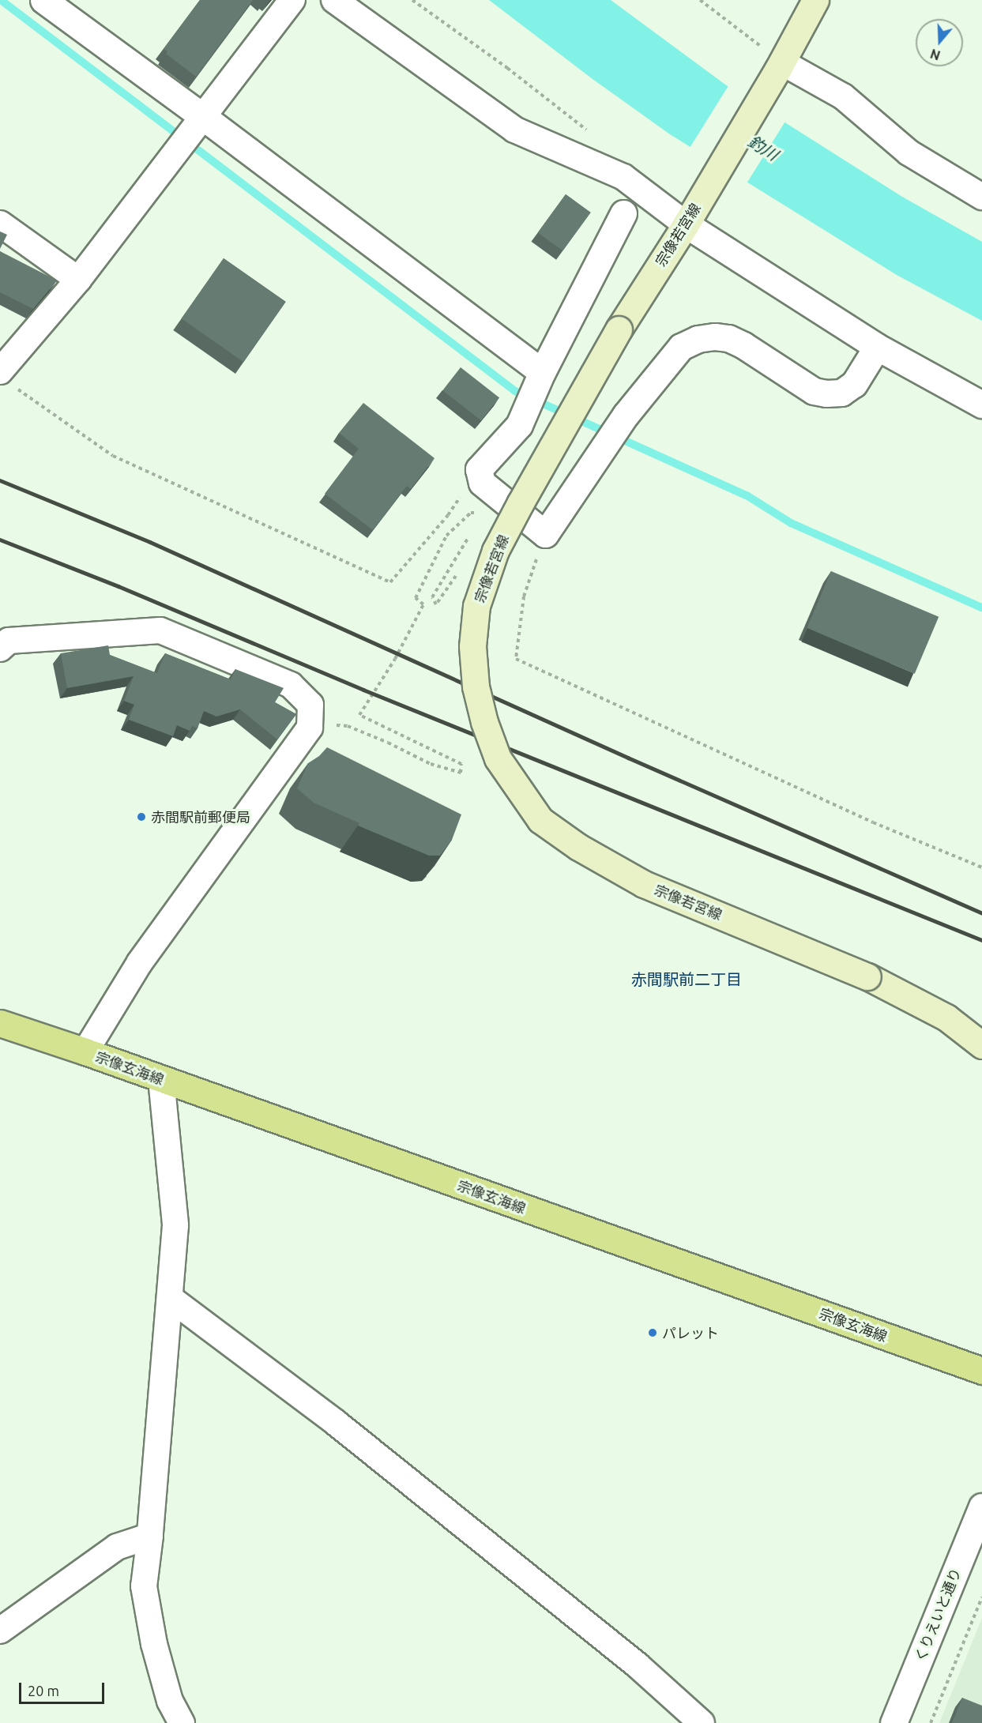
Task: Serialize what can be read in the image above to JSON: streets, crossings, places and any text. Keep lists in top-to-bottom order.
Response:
{
  "streets": {
    "main road": ["宗像若宮線", "宗像玄海線"],
    "street": ["くりえいと通り"]
  },
  "districts": ["赤間駅前二丁目"],
  "water": ["釣川"],
  "places": ["赤間駅前郵便局", "パレット"],
  "scale_bar": "20 m",
  "north": "bottom"
}
